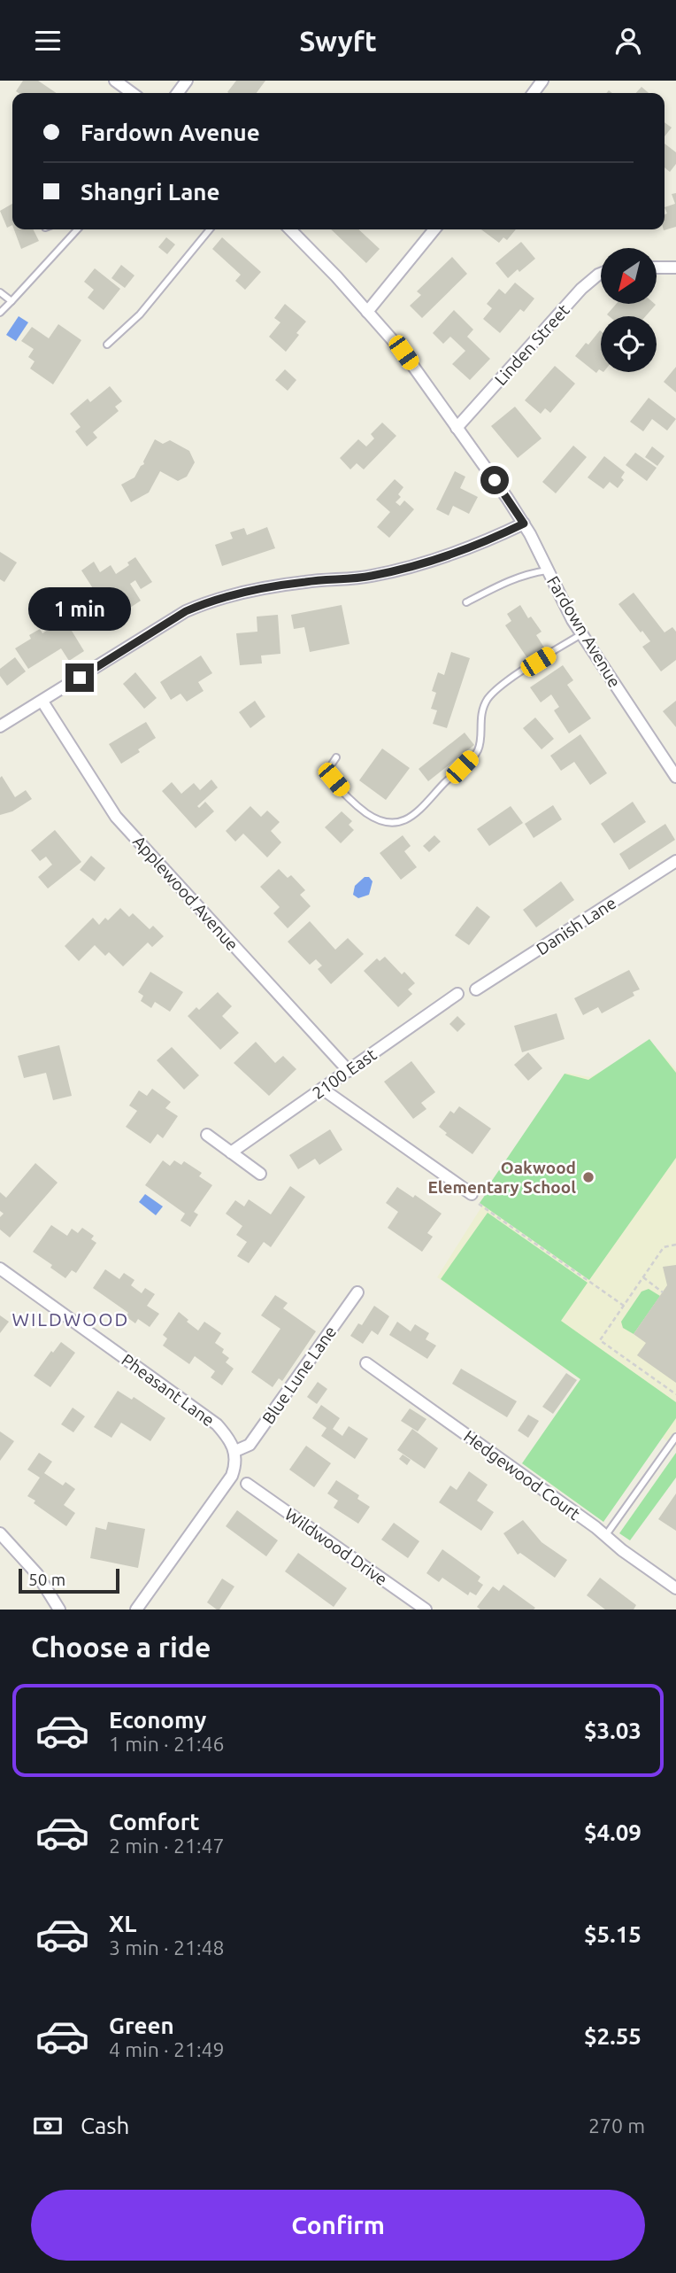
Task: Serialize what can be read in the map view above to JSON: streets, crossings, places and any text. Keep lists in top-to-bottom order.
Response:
{
  "streets": {
    "street": [
      "Linden Street",
      "Fardown Avenue",
      "Applewood Avenue",
      "Danish Lane",
      "2100 East",
      "Blue Lune Lane",
      "Pheasant Lane",
      "Hedgewood Court",
      "Wildwood Drive"
    ]
  },
  "crossings": [
    ["Linden Street", "Fardown Avenue"],
    ["Applewood Avenue", "2100 East"],
    ["Blue Lune Lane", "Pheasant Lane"]
  ],
  "districts": ["WILDWOOD"],
  "places": ["Oakwood Elementary School"],
  "scale_bar": "50 m",
  "north": "bottom left",
  "page": {
    "header": "Swyft",
    "banner": ["Fardown Avenue", "Shangri Lane"],
    "bubble": "1 min",
    "scale": "50 m",
    "heading": "Choose a ride",
    "list": [
      {
        "name": "Economy",
        "note": "1 min · 21:46",
        "value": "$3.03"
      },
      {
        "name": "Comfort",
        "note": "2 min · 21:47",
        "value": "$4.09"
      },
      {
        "name": "XL",
        "note": "3 min · 21:48",
        "value": "$5.15"
      },
      {
        "name": "Green",
        "note": "4 min · 21:49",
        "value": "$2.55"
      }
    ],
    "pay": ["Cash", "270 m"],
    "buttons": "Confirm"
  }
}
